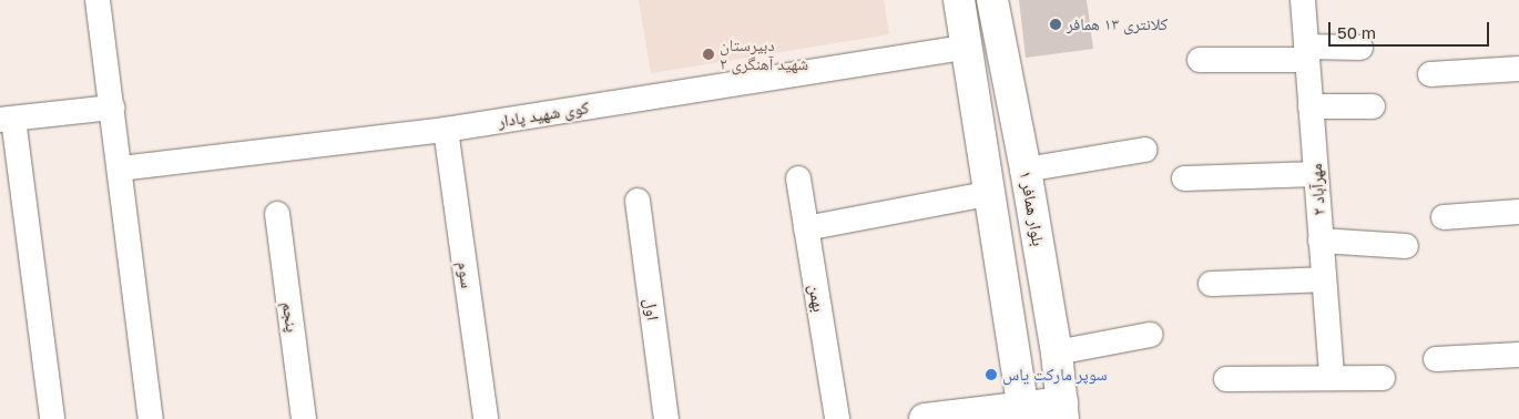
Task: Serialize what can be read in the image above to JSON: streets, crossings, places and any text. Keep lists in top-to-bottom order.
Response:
{
  "streets": {
    "main road": ["بلوار همافر ۱"],
    "street": [
      "کوی شهید پادار",
      "مهرآباد ۲",
      "سوم",
      "بهمن",
      "اول",
      "پنجم"
    ]
  },
  "crossings": [
    ["کوی شهید پادار", "سوم"]
  ],
  "places": ["کلانتری ۱۳ همافر", "دبیرستان شهید آهنگری ۲", "سوپر مارکت یاس"],
  "scale_bar": "50 m"
}
